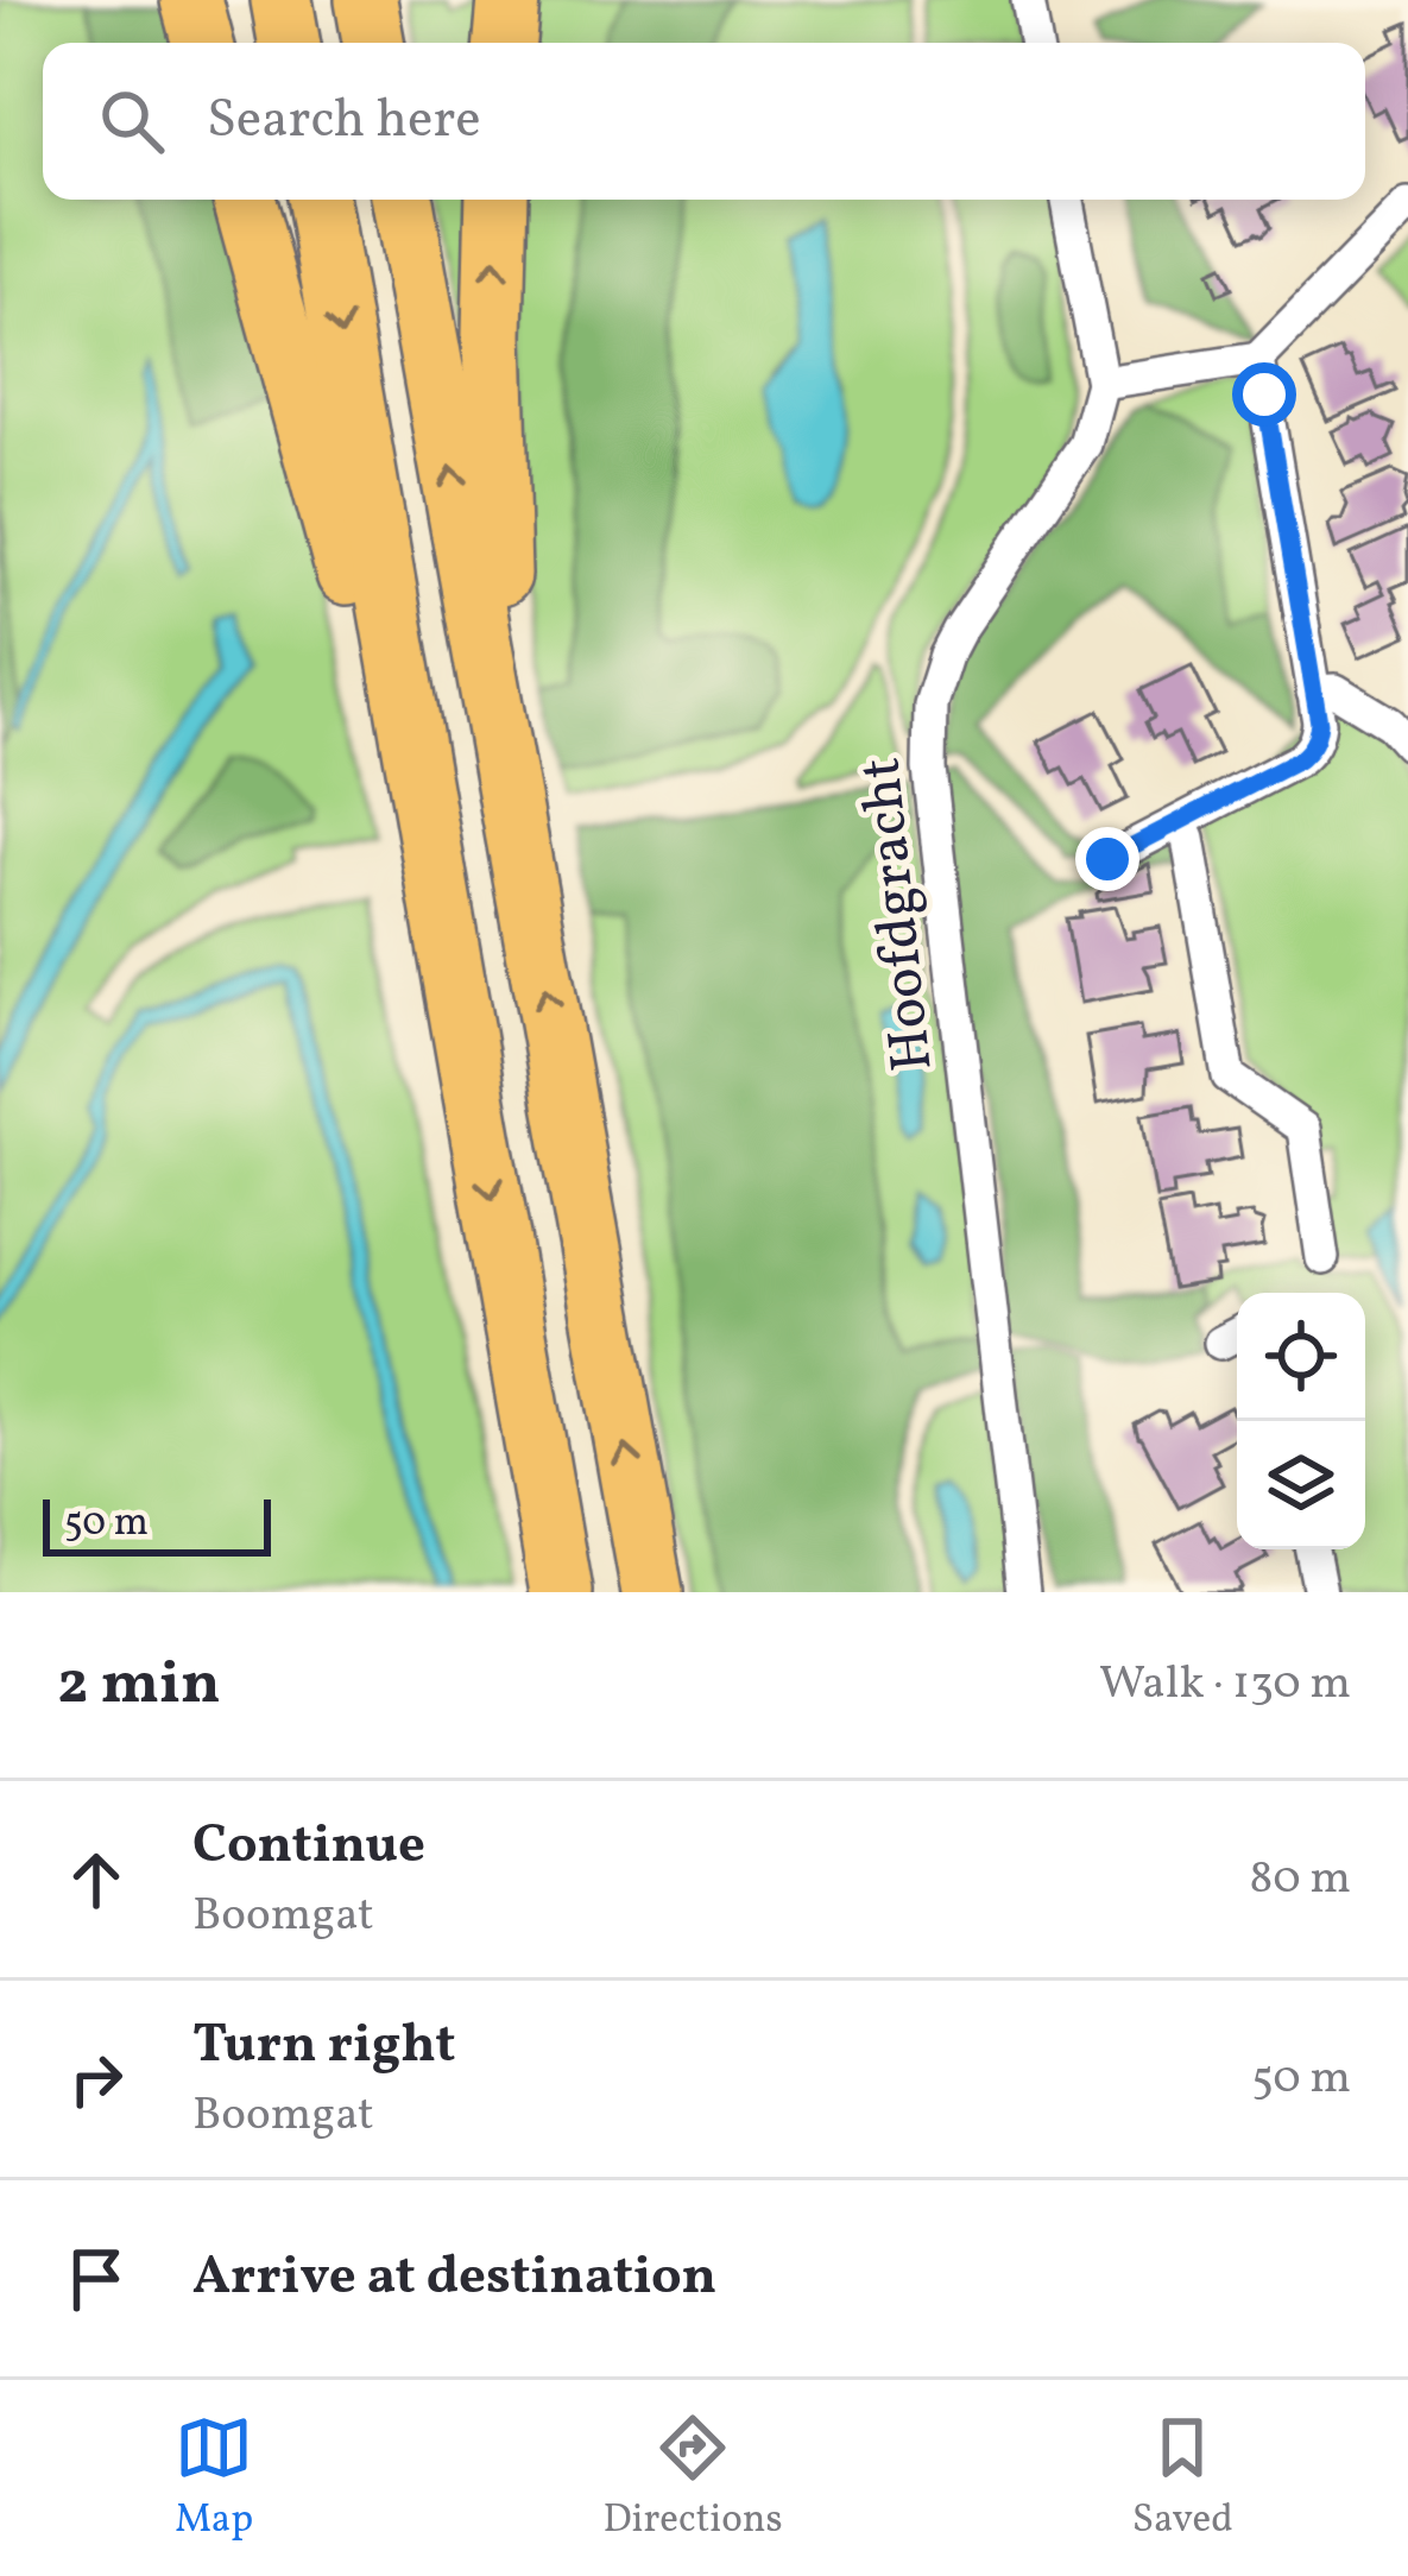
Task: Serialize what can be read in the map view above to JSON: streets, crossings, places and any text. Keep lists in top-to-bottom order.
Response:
{
  "streets": {
    "street": ["Hoofdgracht"]
  },
  "scale_bar": "50 m",
  "page": {
    "search": "Search here",
    "scale": "50 m",
    "heading": ["2 min", "Walk · 130 m"],
    "list": [
      ["Continue", "Boomgat", "80 m"],
      ["Turn right", "Boomgat", "50 m"],
      "Arrive at destination"
    ],
    "nav": ["Map", "Directions", "Saved"]
  }
}
